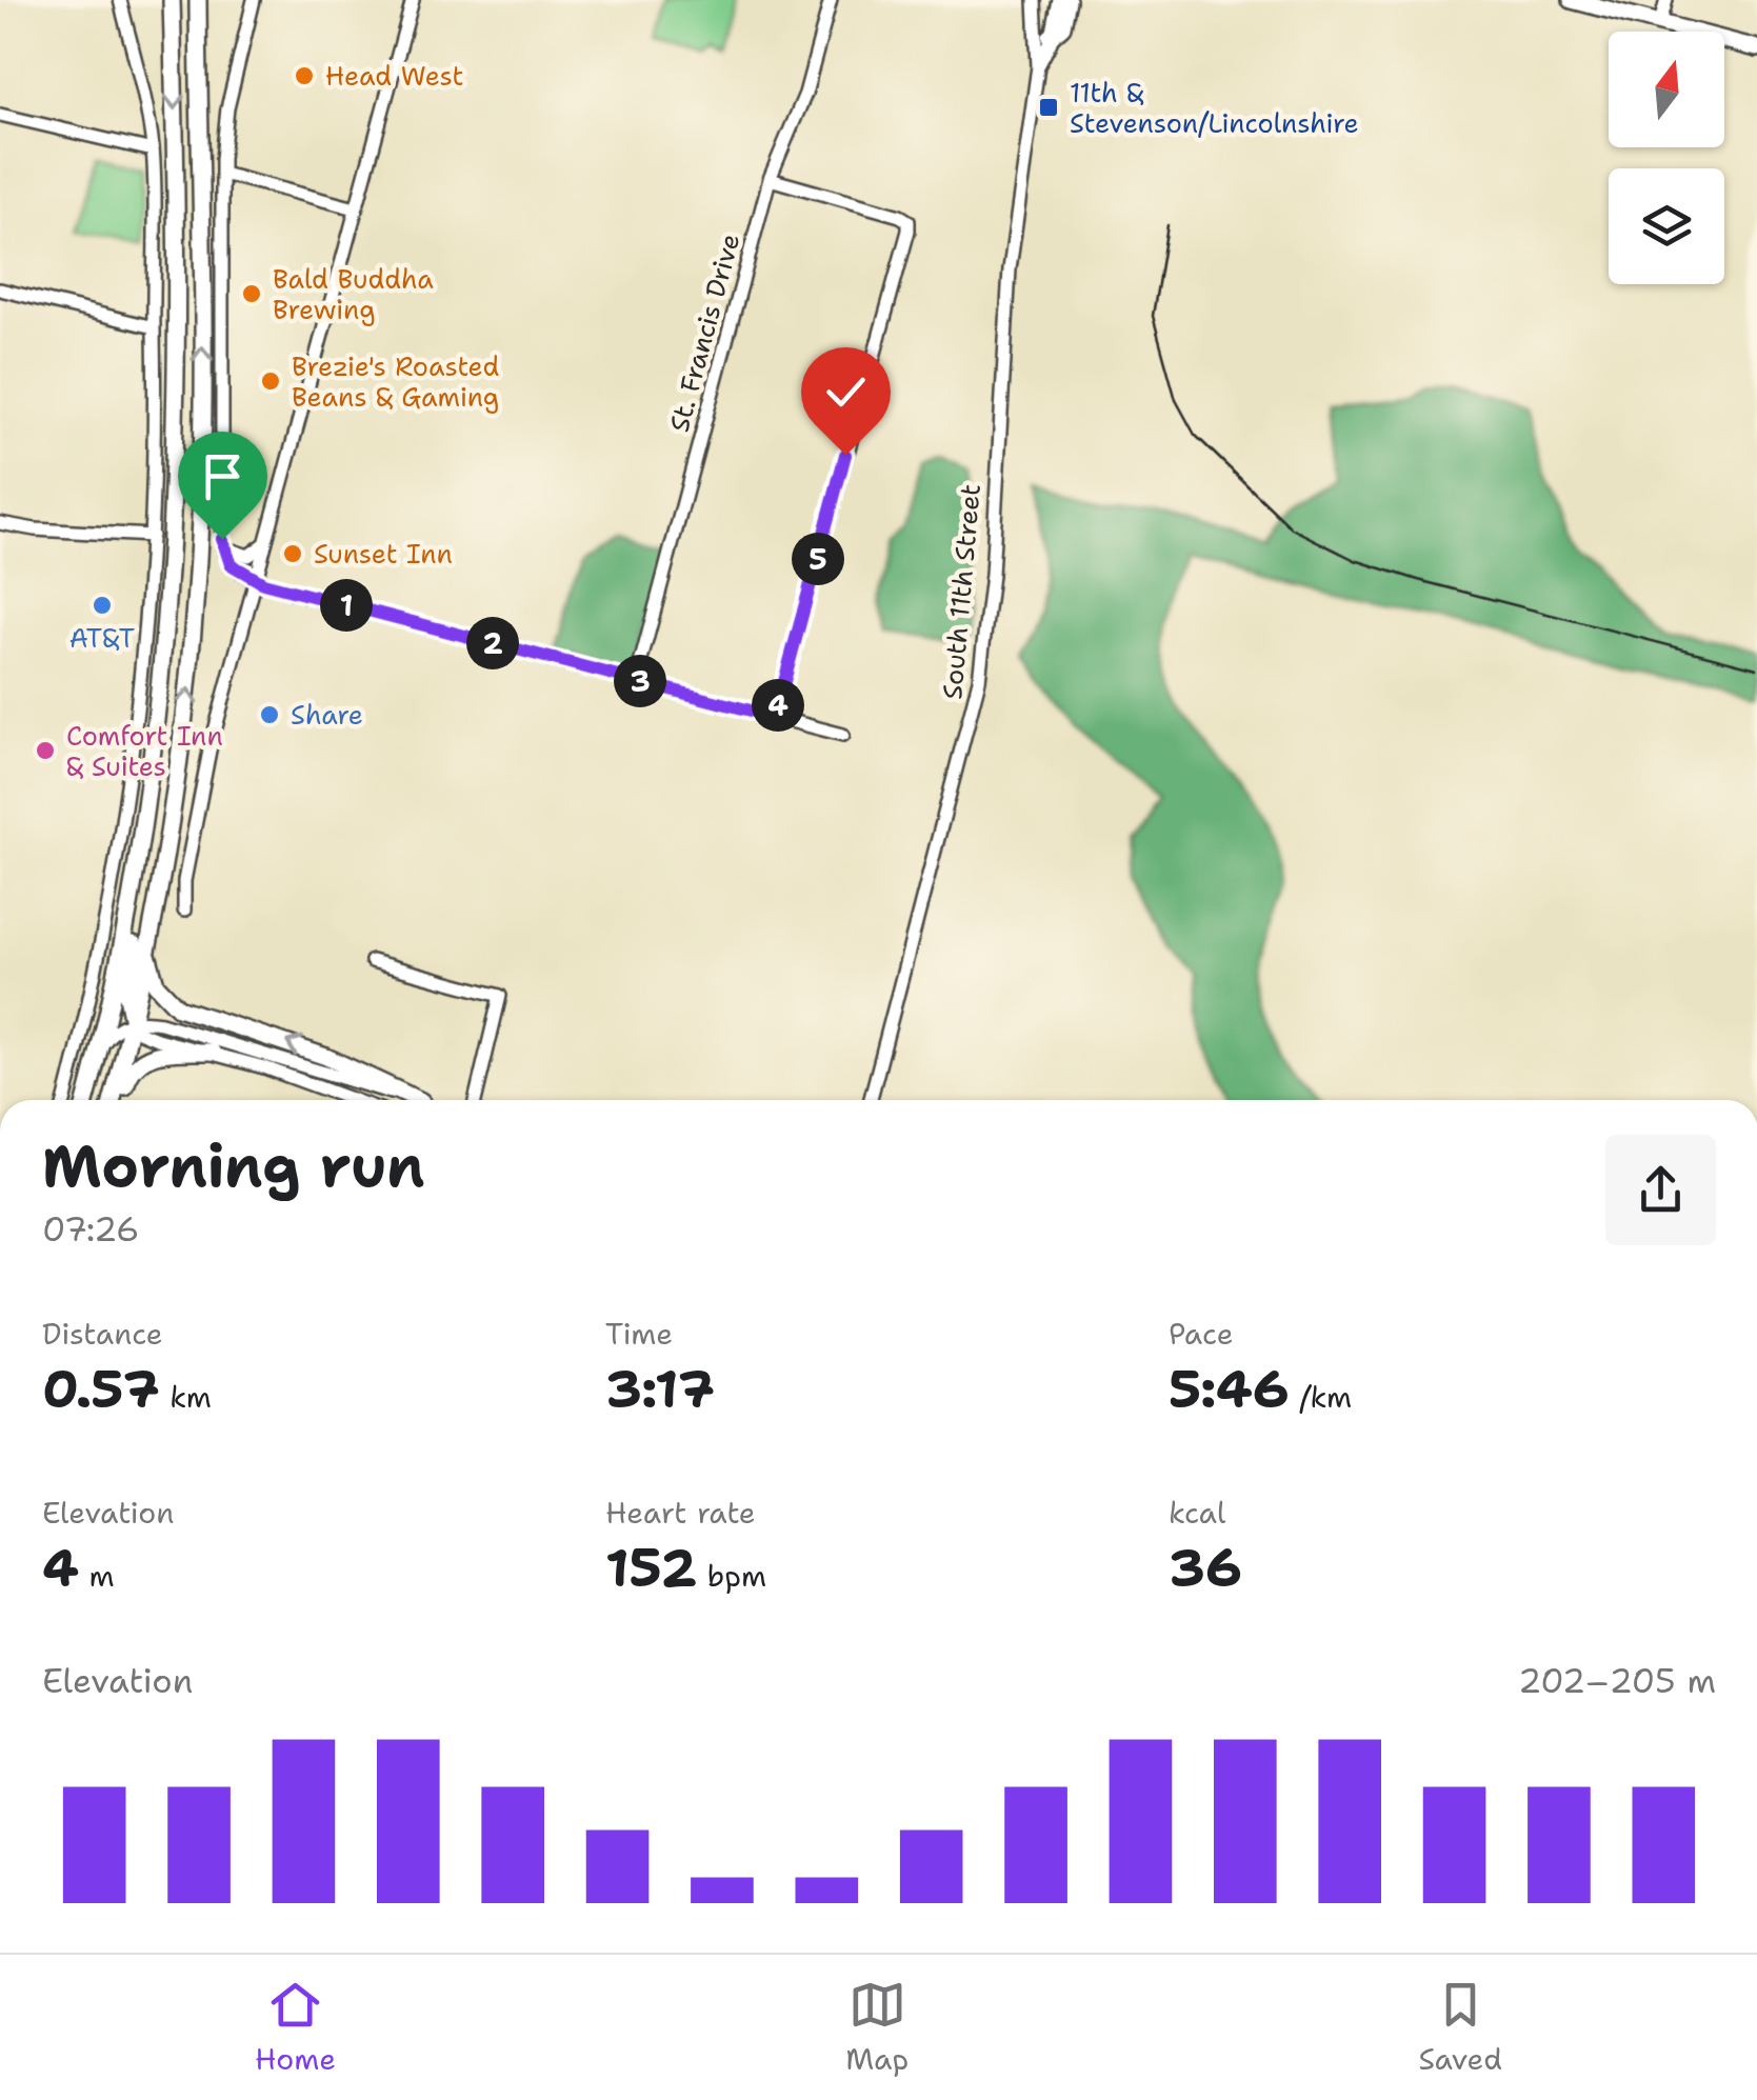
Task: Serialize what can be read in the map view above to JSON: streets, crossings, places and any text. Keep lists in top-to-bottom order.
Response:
{
  "streets": {
    "street": ["St. Francis Drive", "South 11th Street"]
  },
  "places": {
    "other": [
      "Head West",
      "Bald Buddha Brewing",
      "Brezie's Roasted Beans & Gaming",
      "Sunset Inn",
      "AT&T",
      "Share",
      "Comfort Inn & Suites"
    ],
    "transit": ["11th & Stevenson/Lincolnshire"]
  },
  "north": "top",
  "page": {
    "pins": [
      "5",
      "1",
      "2",
      "3",
      "4"
    ],
    "heading": ["Morning run", "07:26"],
    "stats": [
      ["Distance", "0.57 km"],
      ["Time", "3:17"],
      ["Pace", "5:46 /km"],
      ["Elevation", "4 m"],
      ["Heart rate", "152 bpm"],
      ["kcal", "36"]
    ],
    "chart": ["Elevation", "202–205 m"],
    "tabs": ["Home", "Map", "Saved"]
  }
}
